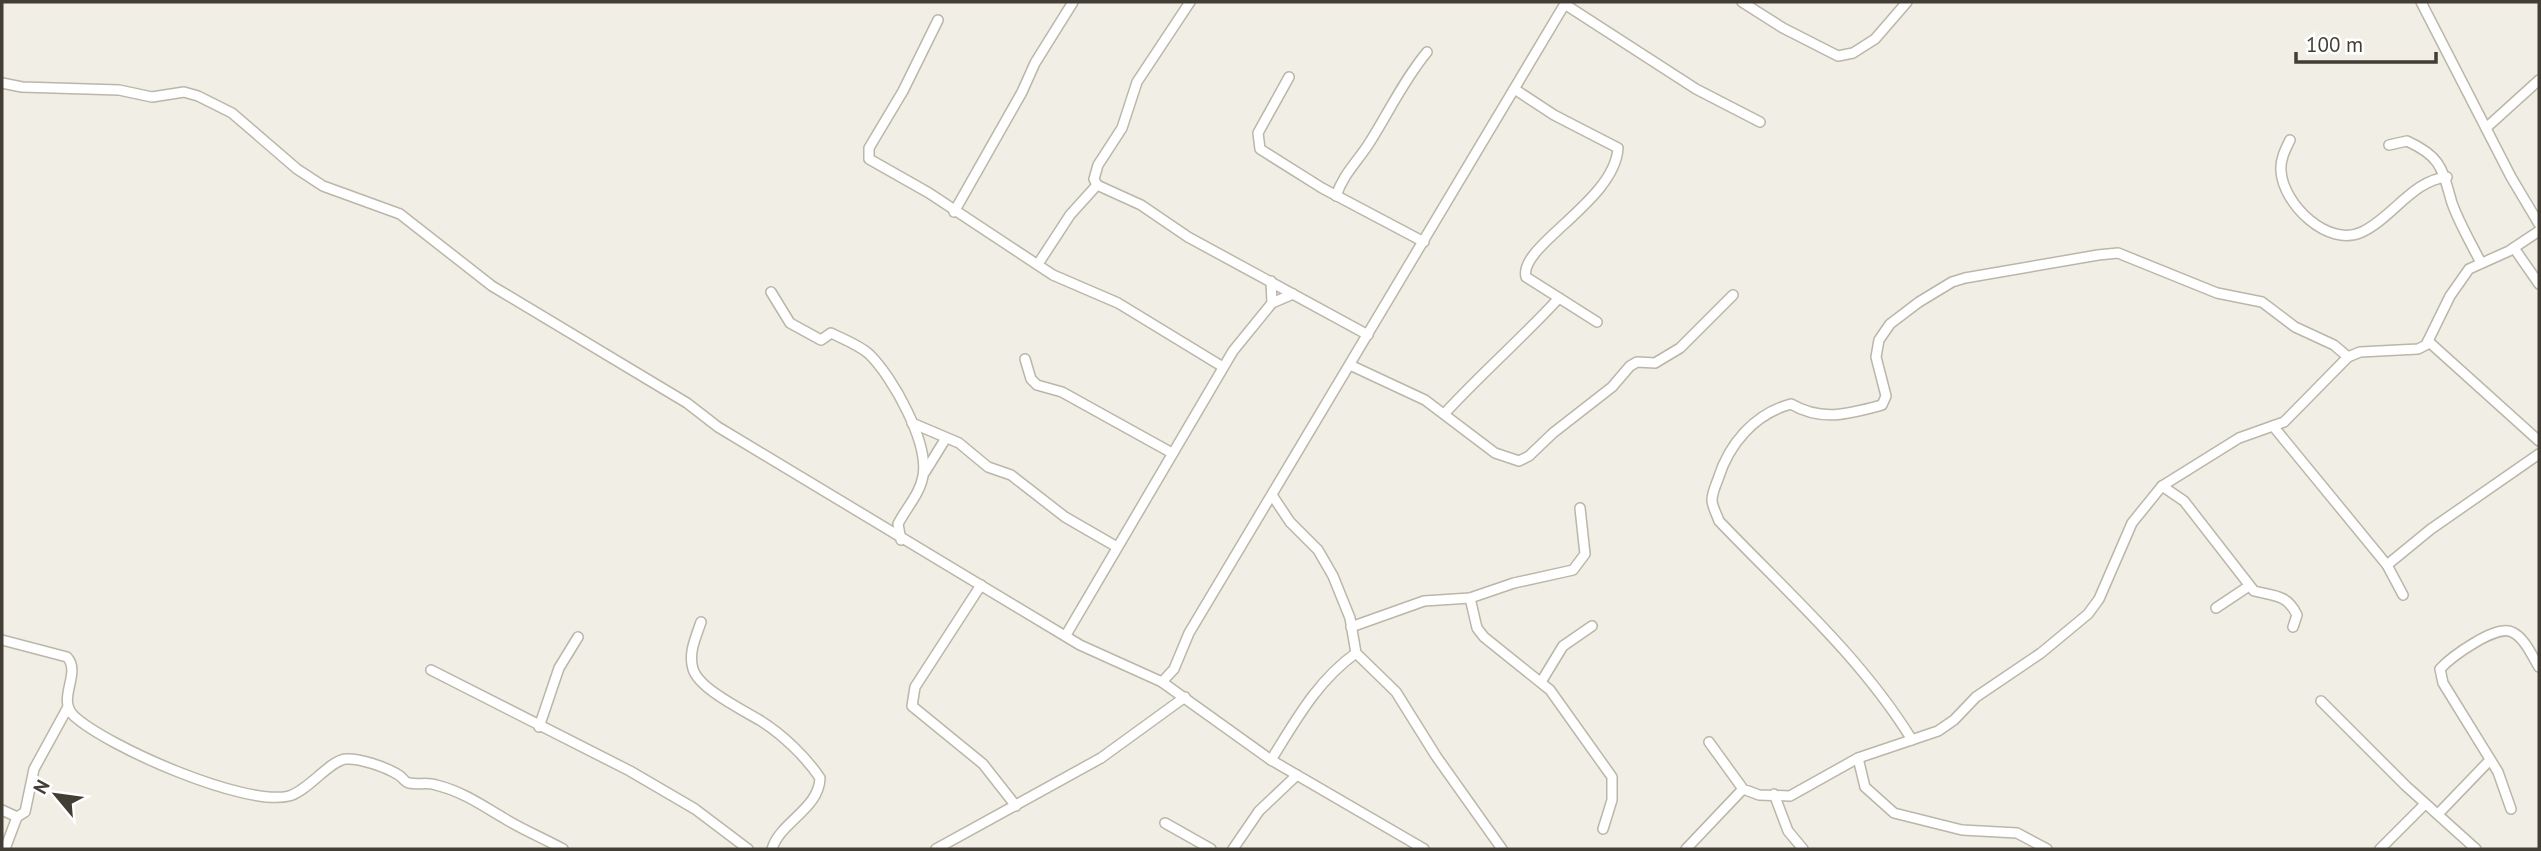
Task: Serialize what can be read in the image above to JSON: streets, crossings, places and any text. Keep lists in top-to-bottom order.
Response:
{
  "scale_bar": "100 m",
  "north": "top left"
}
